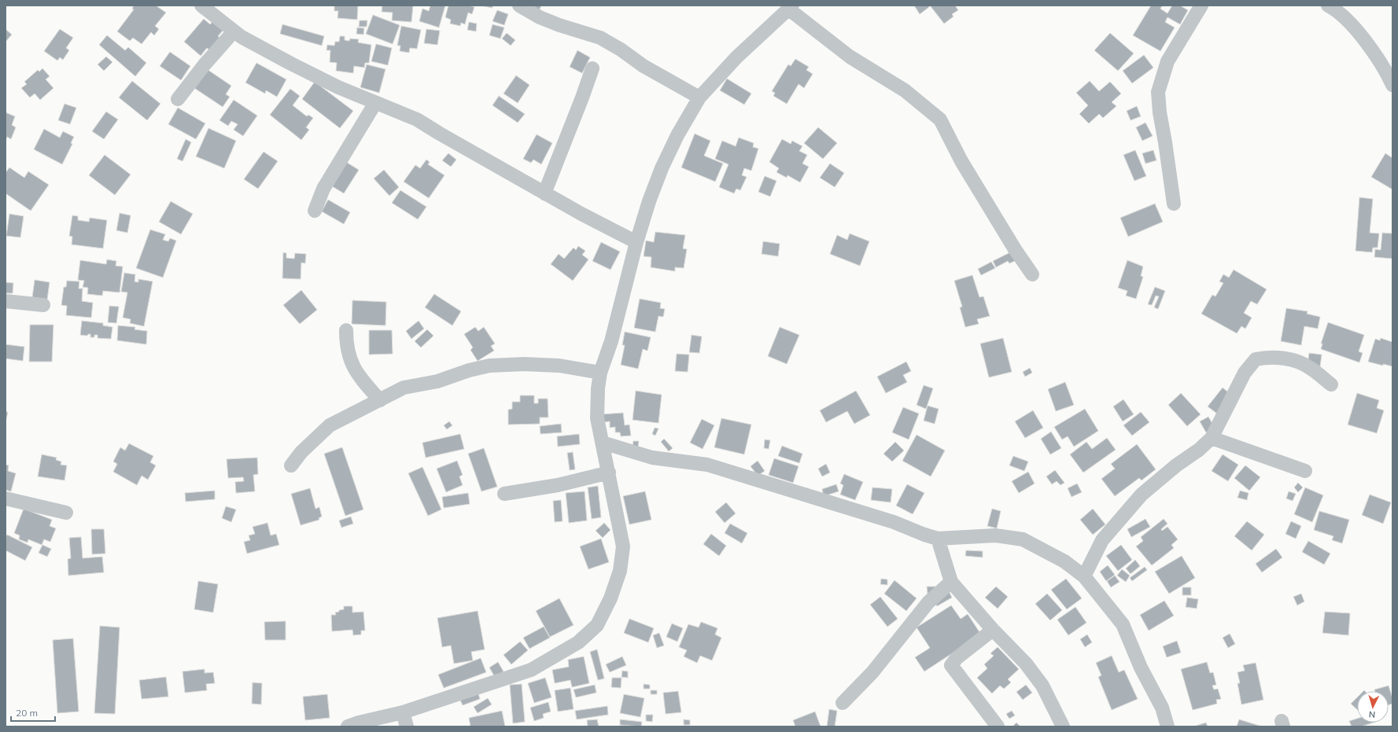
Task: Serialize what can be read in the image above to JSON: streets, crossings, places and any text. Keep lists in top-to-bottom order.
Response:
{
  "scale_bar": "20 m",
  "north": "bottom"
}
